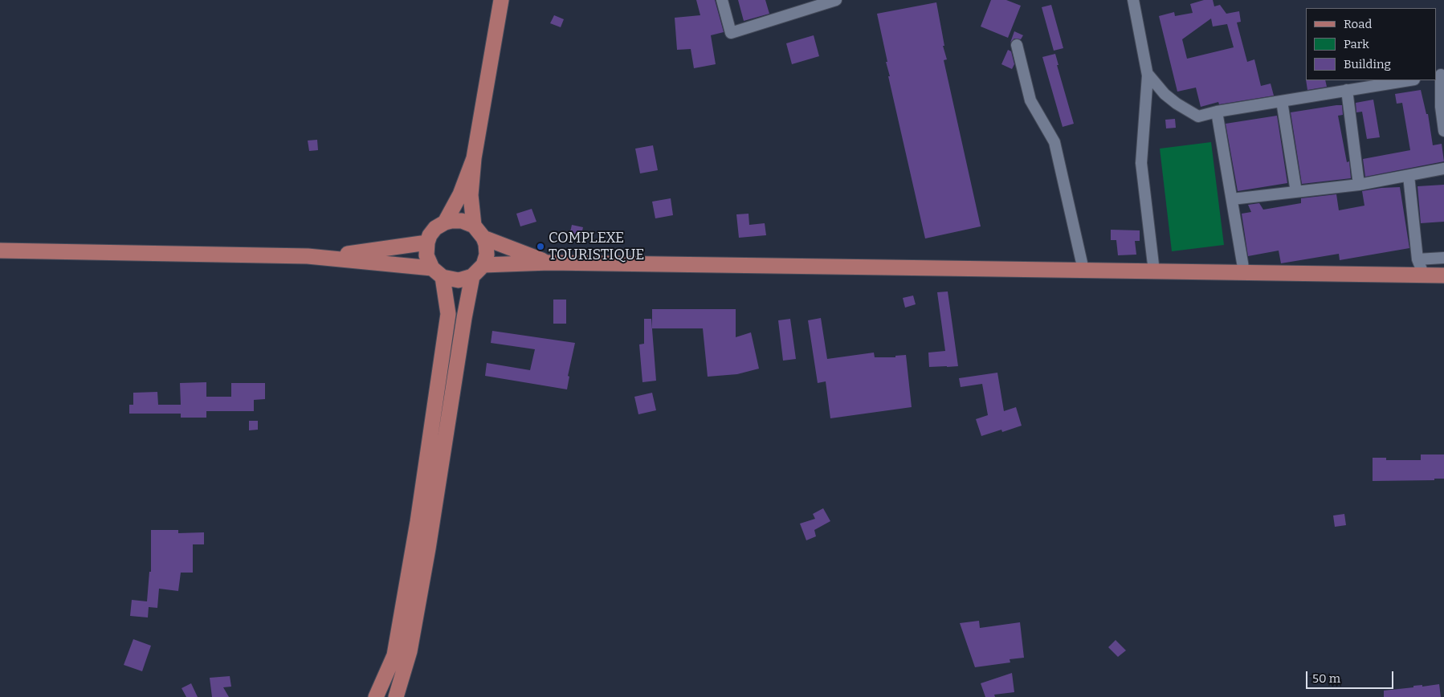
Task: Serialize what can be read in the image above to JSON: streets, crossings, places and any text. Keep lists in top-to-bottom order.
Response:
{
  "places": ["COMPLEXE TOURISTIQUE"],
  "legend": ["Road", "Park", "Building"],
  "scale_bar": "50 m"
}
